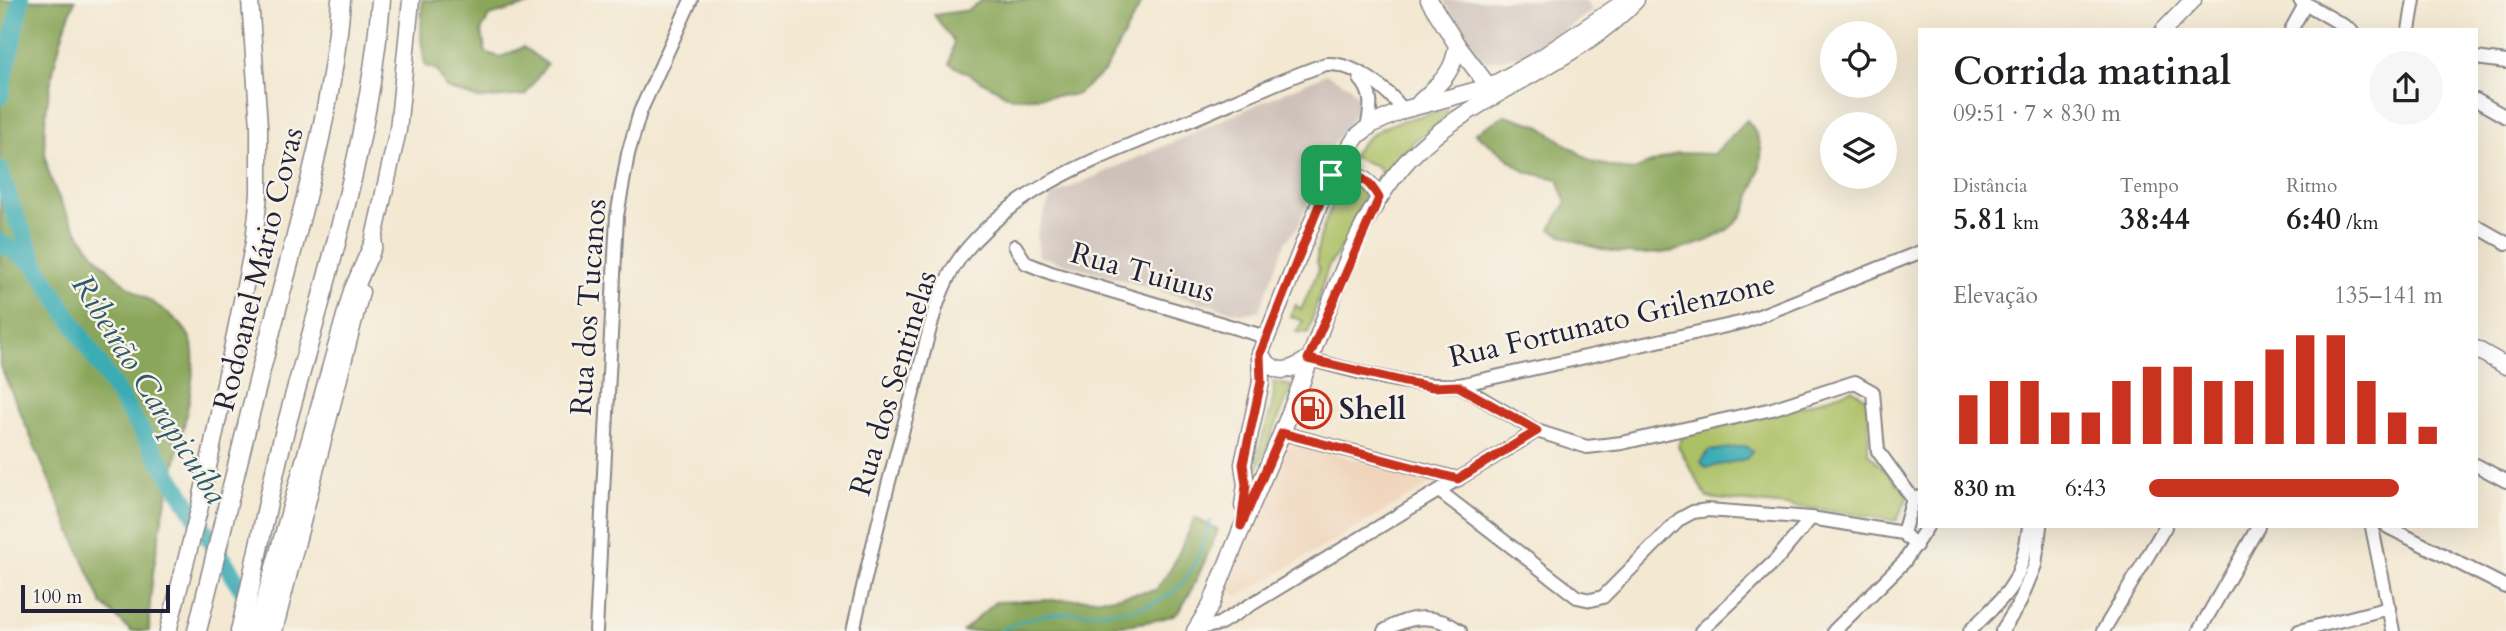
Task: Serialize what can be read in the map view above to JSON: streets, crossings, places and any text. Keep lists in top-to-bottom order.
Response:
{
  "streets": {
    "highway": ["Rodoanel Mário Covas"],
    "street": [
      "Rua Tuiuus",
      "Rua dos Tucanos",
      "Rua Fortunato Grilenzone",
      "Rua dos Sentinelas"
    ]
  },
  "water": ["Ribeirão Carapicuíba"],
  "places": {
    "fuel station": ["Shell"]
  },
  "scale_bar": "100 m",
  "page": {
    "heading": ["Corrida matinal", "09:51 · 7 × 830 m"],
    "stats": [
      ["Distância", "5.81 km"],
      ["Tempo", "38:44"],
      ["Ritmo", "6:40 /km"]
    ],
    "chart": ["Elevação", "135–141 m"],
    "list": [
      {
        "name": "830 m",
        "note": "6:43"
      }
    ],
    "scale": "100 m"
  }
}
